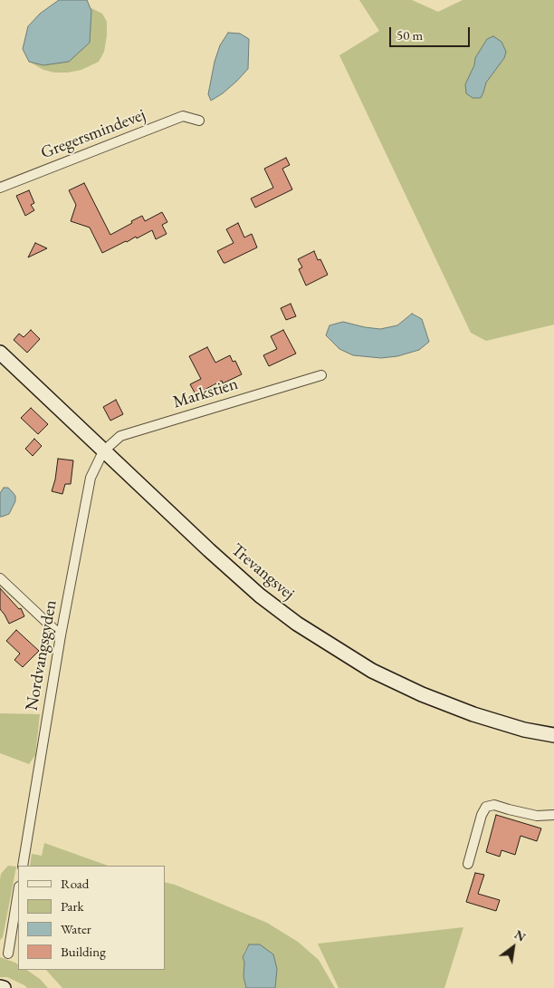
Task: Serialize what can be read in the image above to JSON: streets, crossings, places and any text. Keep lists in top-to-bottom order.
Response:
{
  "streets": {
    "street": [
      "Gregersmindevej",
      "Markstien",
      "Trevangsvej",
      "Nordvangsgyden"
    ]
  },
  "crossings": [
    ["Markstien", "Trevangsvej"],
    ["Markstien", "Nordvangsgyden"],
    ["Trevangsvej", "Nordvangsgyden"]
  ],
  "legend": [
    "Road",
    "Park",
    "Water",
    "Building"
  ],
  "scale_bar": "50 m",
  "north": "top right"
}
